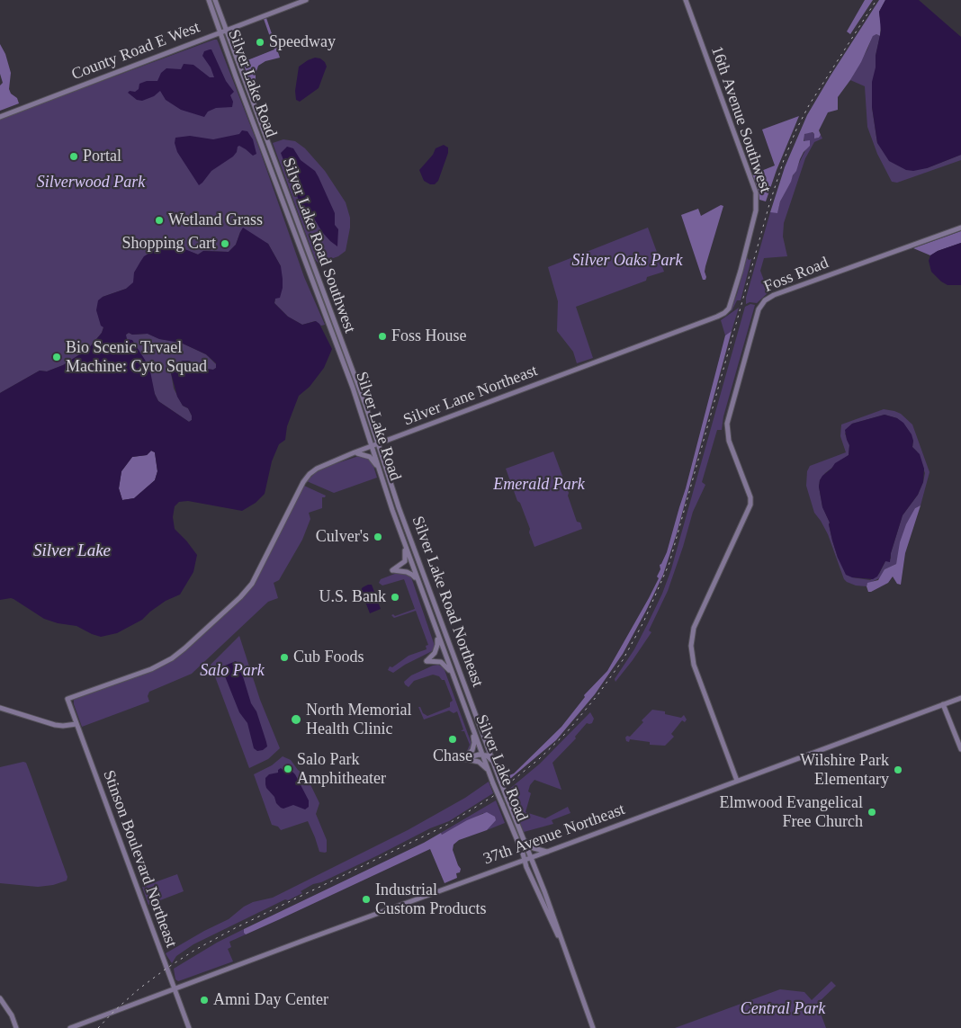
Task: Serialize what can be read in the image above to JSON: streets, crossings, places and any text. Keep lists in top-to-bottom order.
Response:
{
  "streets": {
    "street": [
      "County Road E West",
      "Silver Lake Road",
      "16th Avenue Southwest",
      "Silver Lake Road Southwest",
      "Foss Road",
      "Silver Lane Northeast",
      "Silver Lake Road Northeast",
      "37th Avenue Northeast",
      "Stinson Boulevard Northeast"
    ]
  },
  "crossings": [
    ["County Road E West", "Silver Lake Road"],
    ["County Road E West", "Silver Lake Road Southwest"],
    ["Silver Lake Road", "Silver Lane Northeast"],
    ["Silver Lake Road", "Silver Lake Road Northeast"],
    ["Silver Lake Road", "37th Avenue Northeast"],
    ["16th Avenue Southwest", "Silver Lane Northeast"],
    ["Silver Lake Road Southwest", "Silver Lane Northeast"],
    ["Silver Lake Road Southwest", "Silver Lake Road Northeast"],
    ["Foss Road", "37th Avenue Northeast"],
    ["Silver Lane Northeast", "Silver Lake Road Northeast"],
    ["Silver Lane Northeast", "Stinson Boulevard Northeast"],
    ["Silver Lake Road Northeast", "37th Avenue Northeast"],
    ["37th Avenue Northeast", "Stinson Boulevard Northeast"]
  ],
  "water": ["Silver Lake"],
  "parks": [
    "Silverwood Park",
    "Silver Oaks Park",
    "Emerald Park",
    "Salo Park",
    "Central Park"
  ],
  "places": [
    "Speedway",
    "Portal",
    "Wetland Grass",
    "Shopping Cart",
    "Foss House",
    "Bio Scenic Trvael Machine: Cyto Squad",
    "Culver's",
    "U.S. Bank",
    "Cub Foods",
    "North Memorial Health Clinic",
    "Chase",
    "Salo Park Amphitheater",
    "Wilshire Park Elementary",
    "Elmwood Evangelical Free Church",
    "Industrial Custom Products",
    "Amni Day Center"
  ]
}
